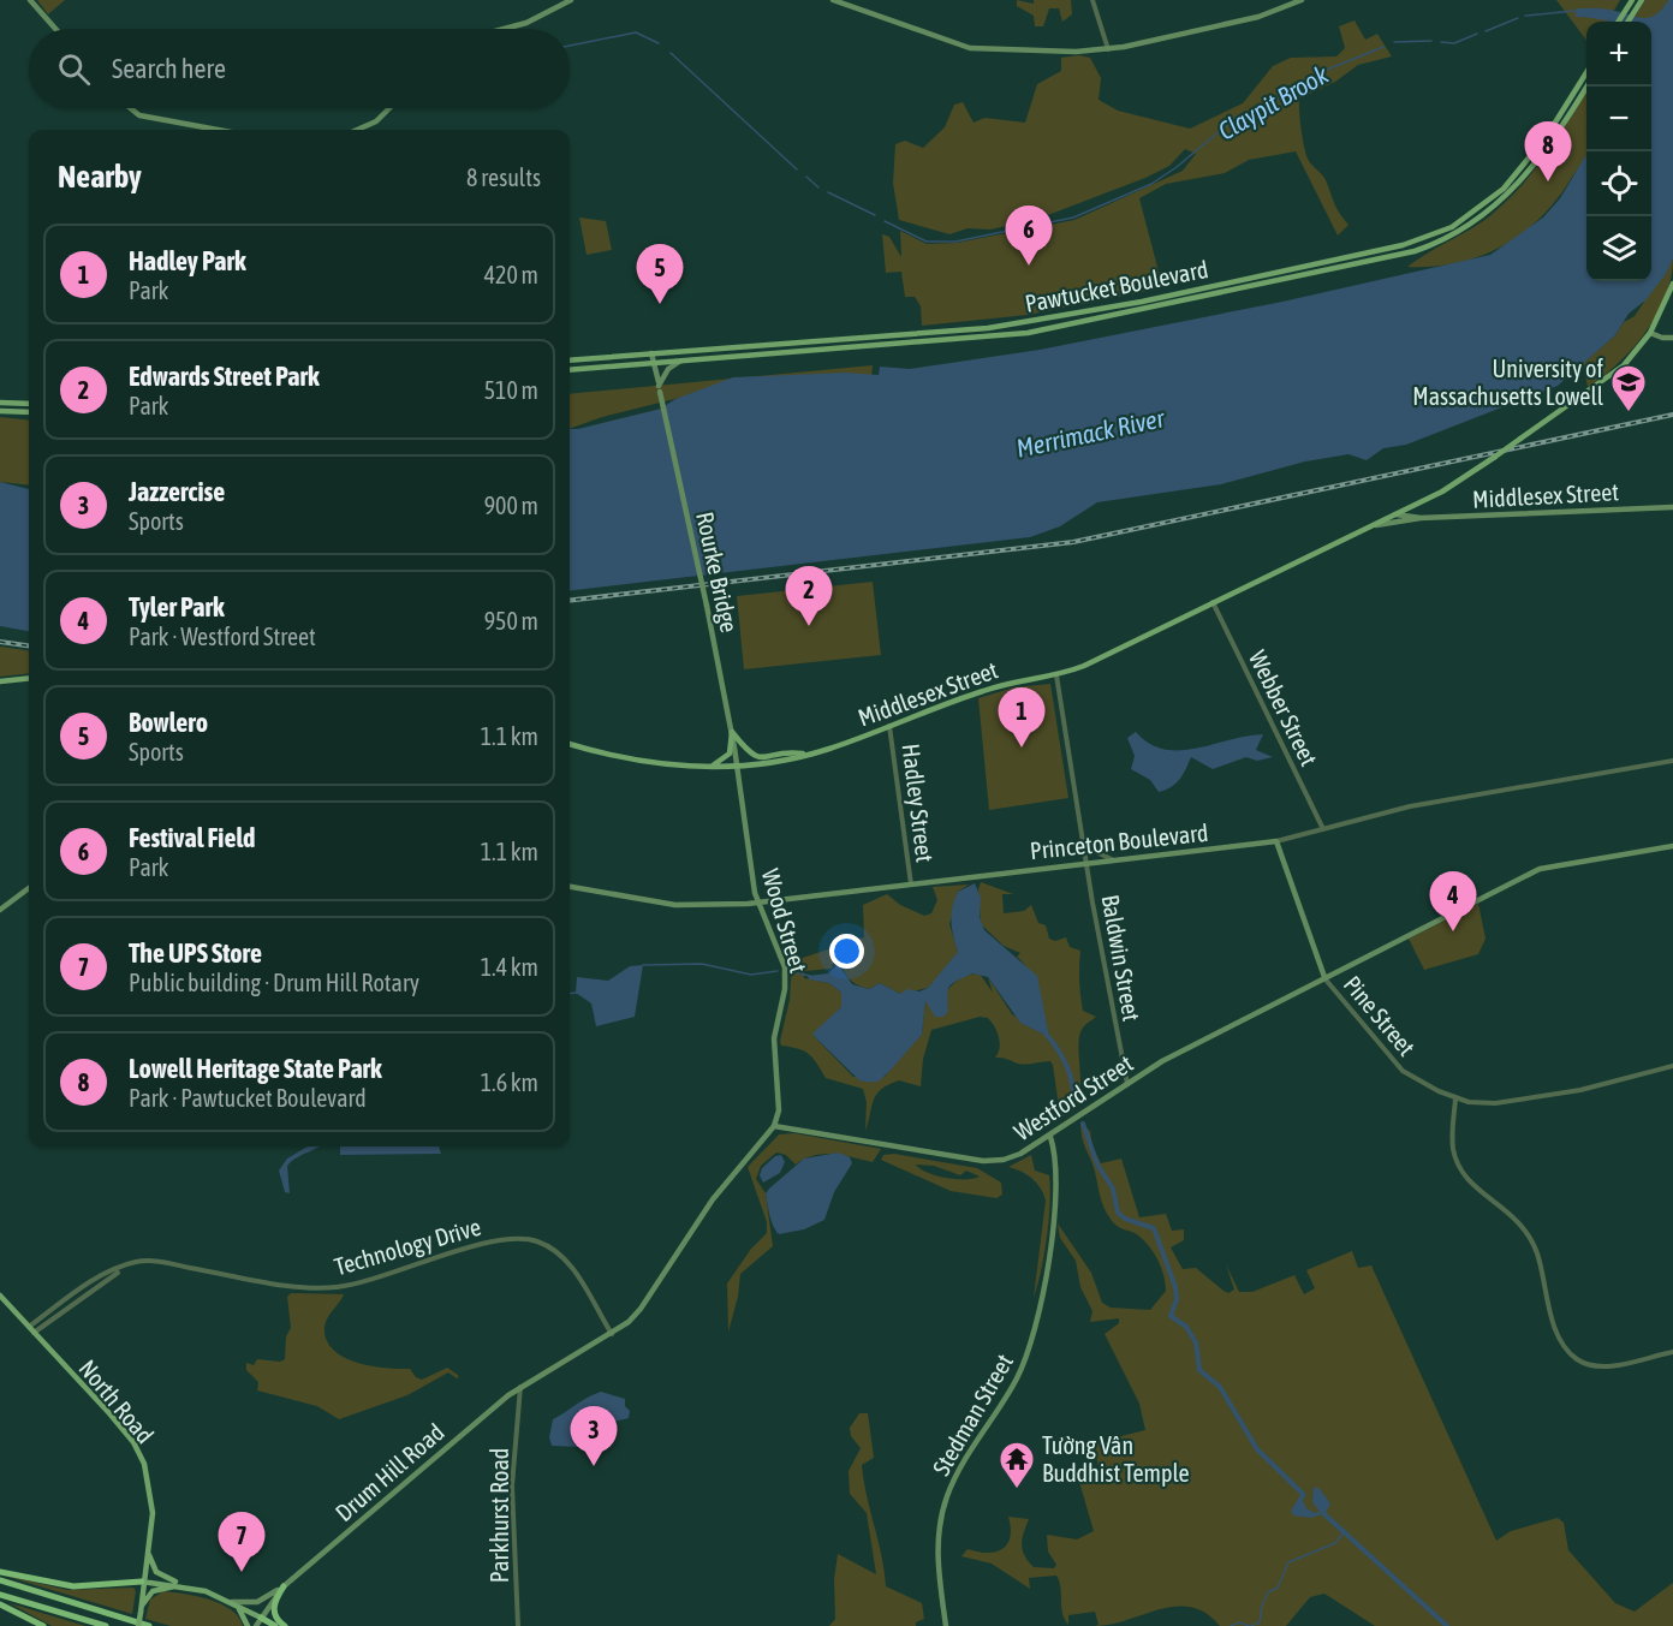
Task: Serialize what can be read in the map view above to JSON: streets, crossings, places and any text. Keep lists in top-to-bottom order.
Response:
{
  "streets": {
    "main road": [
      "Pawtucket Boulevard",
      "Middlesex Street",
      "Rourke Bridge",
      "Princeton Boulevard",
      "Wood Street",
      "Pine Street",
      "Westford Street",
      "North Road",
      "Stedman Street",
      "Drum Hill Road"
    ],
    "street": [
      "Webber Street",
      "Hadley Street",
      "Baldwin Street",
      "Technology Drive",
      "Parkhurst Road"
    ]
  },
  "crossings": [
    ["Pawtucket Boulevard", "Rourke Bridge"],
    ["Middlesex Street", "Rourke Bridge"],
    ["Middlesex Street", "Webber Street"],
    ["Middlesex Street", "Hadley Street"],
    ["Middlesex Street", "Wood Street"],
    ["Middlesex Street", "Baldwin Street"],
    ["Rourke Bridge", "Wood Street"],
    ["Webber Street", "Princeton Boulevard"],
    ["Hadley Street", "Princeton Boulevard"],
    ["Princeton Boulevard", "Wood Street"],
    ["Princeton Boulevard", "Baldwin Street"],
    ["Princeton Boulevard", "Pine Street"],
    ["Wood Street", "Westford Street"],
    ["Baldwin Street", "Westford Street"],
    ["Pine Street", "Westford Street"],
    ["Westford Street", "Stedman Street"],
    ["Technology Drive", "North Road"],
    ["Drum Hill Road", "Parkhurst Road"]
  ],
  "water": ["Claypit Brook", "Merrimack River"],
  "places": {
    "school or university": ["University of Massachusetts Lowell"],
    "temple": ["Tường Vân Buddhist Temple"]
  },
  "page": {
    "map_buttons": ["+", "−"],
    "search": "Search here",
    "pins": [
      "8",
      "6",
      "5",
      "2",
      "1",
      "4",
      "3",
      "7"
    ],
    "heading": ["Nearby", "8 results"],
    "list": [
      {
        "mark": "1",
        "name": "Hadley Park",
        "note": "Park",
        "value": "420 m"
      },
      {
        "mark": "2",
        "name": "Edwards Street Park",
        "note": "Park",
        "value": "510 m"
      },
      {
        "mark": "3",
        "name": "Jazzercise",
        "note": "Sports",
        "value": "900 m"
      },
      {
        "mark": "4",
        "name": "Tyler Park",
        "note": "Park · Westford Street",
        "value": "950 m"
      },
      {
        "mark": "5",
        "name": "Bowlero",
        "note": "Sports",
        "value": "1.1 km"
      },
      {
        "mark": "6",
        "name": "Festival Field",
        "note": "Park",
        "value": "1.1 km"
      },
      {
        "mark": "7",
        "name": "The UPS Store",
        "note": "Public building · Drum Hill Rotary",
        "value": "1.4 km"
      },
      {
        "mark": "8",
        "name": "Lowell Heritage State Park",
        "note": "Park · Pawtucket Boulevard",
        "value": "1.6 km"
      }
    ]
  }
}
